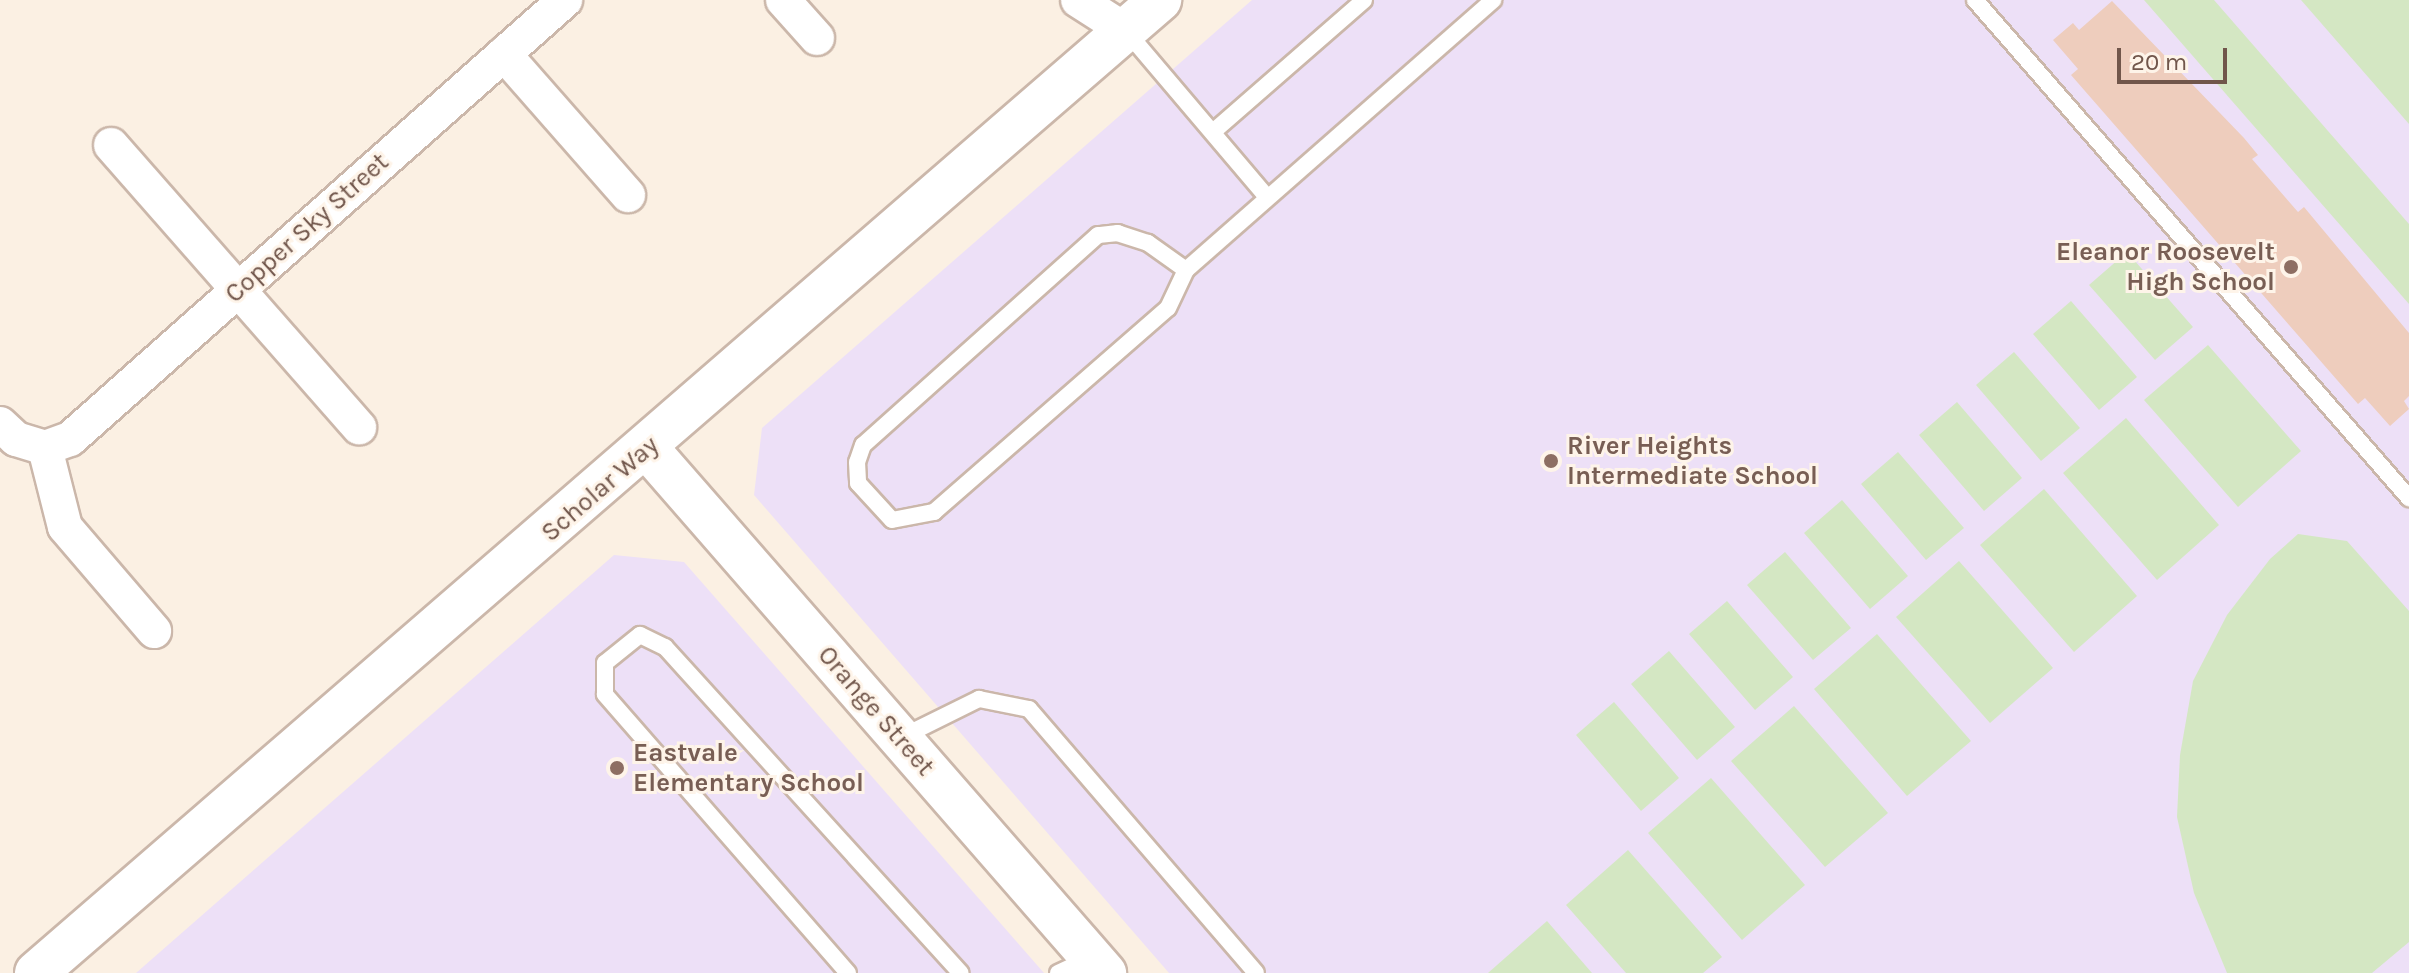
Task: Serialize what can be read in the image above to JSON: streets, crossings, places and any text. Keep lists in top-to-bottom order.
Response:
{
  "streets": {
    "street": ["Copper Sky Street", "Scholar Way", "Orange Street"]
  },
  "crossings": [
    ["Scholar Way", "Orange Street"]
  ],
  "places": ["Eleanor Roosevelt High School", "River Heights Intermediate School", "Eastvale Elementary School"],
  "scale_bar": "20 m"
}
